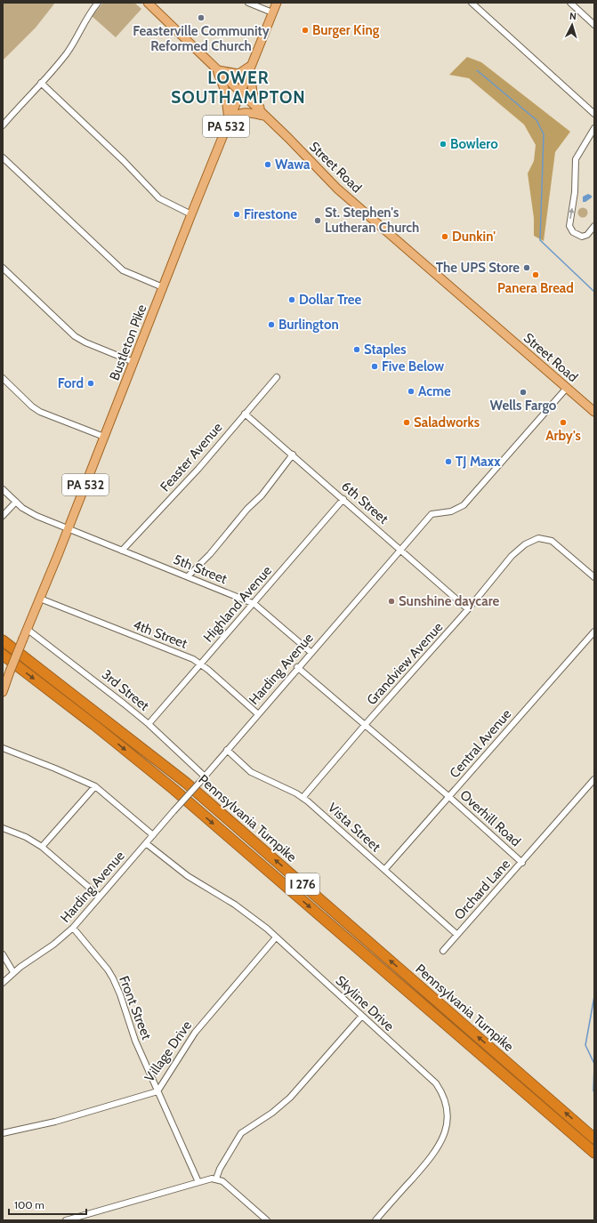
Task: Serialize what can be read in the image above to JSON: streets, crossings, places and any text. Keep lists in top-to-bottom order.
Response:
{
  "streets": {
    "highway": ["Pennsylvania Turnpike", "I 276"],
    "main road": ["PA 532", "Street Road", "Bustleton Pike"],
    "street": [
      "Feaster Avenue",
      "6th Street",
      "5th Street",
      "Highland Avenue",
      "4th Street",
      "Grandview Avenue",
      "Harding Avenue",
      "3rd Street",
      "Central Avenue",
      "Overhill Road",
      "Vista Street",
      "Orchard Lane",
      "Skyline Drive",
      "Front Street",
      "Village Drive"
    ]
  },
  "crossings": [
    ["Street Road", "Bustleton Pike"],
    ["Street Road", "Harding Avenue"],
    ["Bustleton Pike", "5th Street"],
    ["Bustleton Pike", "4th Street"],
    ["Bustleton Pike", "3rd Street"],
    ["Feaster Avenue", "6th Street"],
    ["Feaster Avenue", "5th Street"],
    ["6th Street", "Highland Avenue"],
    ["6th Street", "Grandview Avenue"],
    ["6th Street", "Harding Avenue"],
    ["5th Street", "Highland Avenue"],
    ["5th Street", "Harding Avenue"],
    ["Highland Avenue", "4th Street"],
    ["Highland Avenue", "3rd Street"],
    ["4th Street", "Harding Avenue"],
    ["Grandview Avenue", "Overhill Road"],
    ["Grandview Avenue", "Vista Street"],
    ["Harding Avenue", "3rd Street"],
    ["Harding Avenue", "Overhill Road"],
    ["Harding Avenue", "Vista Street"],
    ["Harding Avenue", "Skyline Drive"],
    ["Harding Avenue", "Front Street"],
    ["Central Avenue", "Overhill Road"],
    ["Central Avenue", "Vista Street"],
    ["Overhill Road", "Orchard Lane"],
    ["Vista Street", "Orchard Lane"],
    ["Skyline Drive", "Village Drive"],
    ["Front Street", "Village Drive"]
  ],
  "districts": ["LOWER SOUTHAMPTON"],
  "places": [
    "Feasterville Community Reformed Church",
    "Burger King",
    "Bowlero",
    "Wawa",
    "Firestone",
    "St. Stephen's Lutheran Church",
    "Dunkin'",
    "The UPS Store",
    "Panera Bread",
    "Dollar Tree",
    "Burlington",
    "Staples",
    "Five Below",
    "Ford",
    "Acme",
    "Wells Fargo",
    "Saladworks",
    "Arby's",
    "TJ Maxx",
    "Sunshine daycare"
  ],
  "scale_bar": "100 m",
  "north": "top"
}
